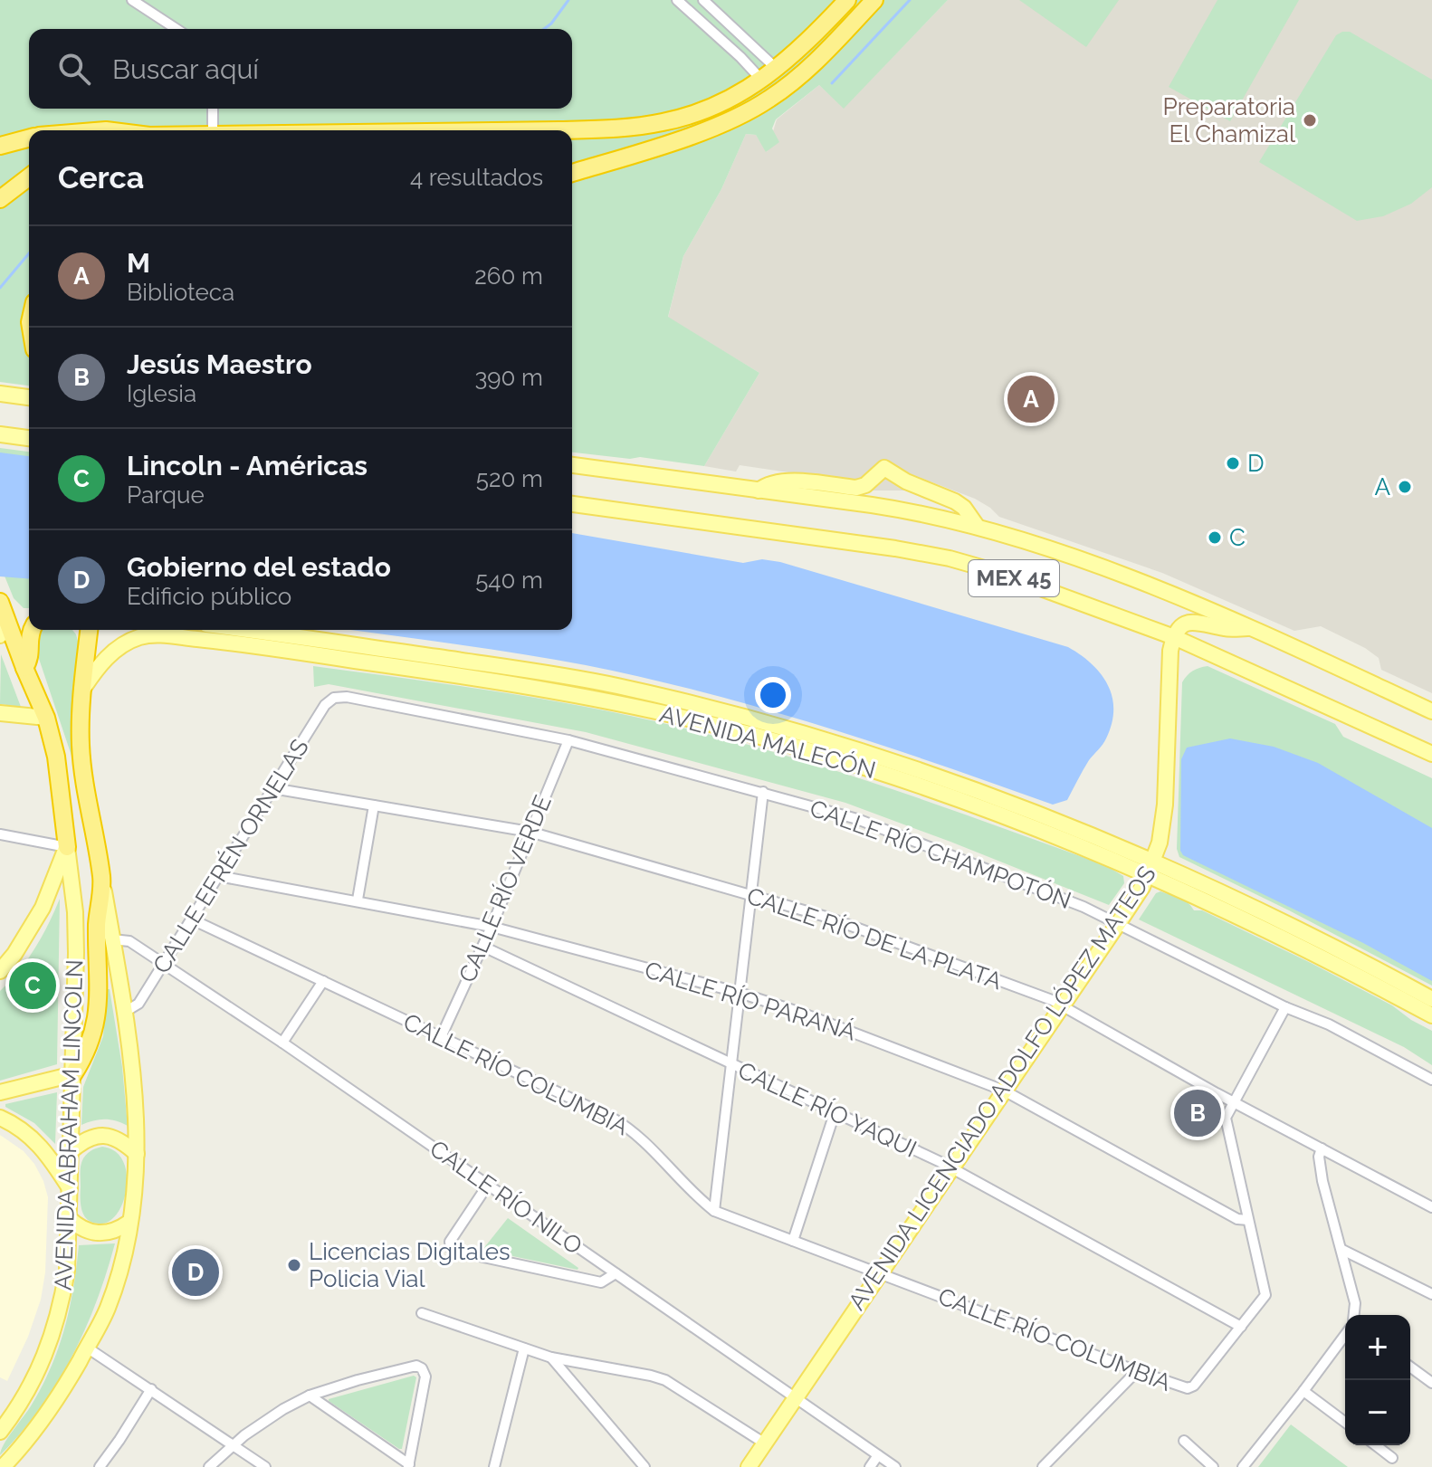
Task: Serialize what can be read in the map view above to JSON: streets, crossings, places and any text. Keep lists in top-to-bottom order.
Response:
{
  "streets": {
    "main road": [
      "MEX 45",
      "AVENIDA MALECÓN",
      "AVENIDA LICENCIADO ADOLFO LÓPEZ MATEOS",
      "AVENIDA ABRAHAM LINCOLN"
    ],
    "street": [
      "CALLE RÍO CHAMPOTÓN",
      "CALLE EFRÉN ORNELAS",
      "CALLE RÍO VERDE",
      "CALLE RÍO DE LA PLATA",
      "CALLE RÍO PARANÁ",
      "CALLE RÍO COLUMBIA",
      "CALLE RÍO YAQUI",
      "CALLE RÍO NILO"
    ]
  },
  "crossings": [
    ["MEX 45", "AVENIDA LICENCIADO ADOLFO LÓPEZ MATEOS"],
    ["AVENIDA MALECÓN", "AVENIDA LICENCIADO ADOLFO LÓPEZ MATEOS"],
    ["CALLE RÍO CHAMPOTÓN", "CALLE EFRÉN ORNELAS"],
    ["CALLE RÍO CHAMPOTÓN", "CALLE RÍO VERDE"],
    ["CALLE RÍO CHAMPOTÓN", "AVENIDA LICENCIADO ADOLFO LÓPEZ MATEOS"],
    ["CALLE EFRÉN ORNELAS", "CALLE RÍO DE LA PLATA"],
    ["CALLE EFRÉN ORNELAS", "CALLE RÍO PARANÁ"],
    ["CALLE EFRÉN ORNELAS", "CALLE RÍO COLUMBIA"],
    ["CALLE EFRÉN ORNELAS", "AVENIDA ABRAHAM LINCOLN"],
    ["CALLE EFRÉN ORNELAS", "CALLE RÍO NILO"],
    ["CALLE RÍO VERDE", "CALLE RÍO DE LA PLATA"],
    ["CALLE RÍO VERDE", "CALLE RÍO PARANÁ"],
    ["CALLE RÍO VERDE", "CALLE RÍO COLUMBIA"],
    ["CALLE RÍO VERDE", "CALLE RÍO YAQUI"],
    ["CALLE RÍO DE LA PLATA", "AVENIDA LICENCIADO ADOLFO LÓPEZ MATEOS"],
    ["CALLE RÍO PARANÁ", "AVENIDA LICENCIADO ADOLFO LÓPEZ MATEOS"],
    ["CALLE RÍO COLUMBIA", "AVENIDA LICENCIADO ADOLFO LÓPEZ MATEOS"],
    ["CALLE RÍO COLUMBIA", "CALLE RÍO YAQUI"],
    ["AVENIDA LICENCIADO ADOLFO LÓPEZ MATEOS", "CALLE RÍO YAQUI"],
    ["AVENIDA LICENCIADO ADOLFO LÓPEZ MATEOS", "CALLE RÍO NILO"],
    ["AVENIDA ABRAHAM LINCOLN", "CALLE RÍO NILO"]
  ],
  "places": [
    "Preparatoria El Chamizal",
    "D",
    "A",
    "C",
    "Licencias Digitales Policia Vial"
  ],
  "page": {
    "search": "Buscar aquí",
    "heading": ["Cerca", "4 resultados"],
    "list": [
      {
        "mark": "A",
        "name": "M",
        "note": "Biblioteca",
        "value": "260 m"
      },
      {
        "mark": "B",
        "name": "Jesús Maestro",
        "note": "Iglesia",
        "value": "390 m"
      },
      {
        "mark": "C",
        "name": "Lincoln - Américas",
        "note": "Parque",
        "value": "520 m"
      },
      {
        "mark": "D",
        "name": "Gobierno del estado",
        "note": "Edificio público",
        "value": "540 m"
      }
    ],
    "pins": [
      "A",
      "C",
      "B",
      "D"
    ],
    "map_buttons": ["+", "−"]
  }
}
